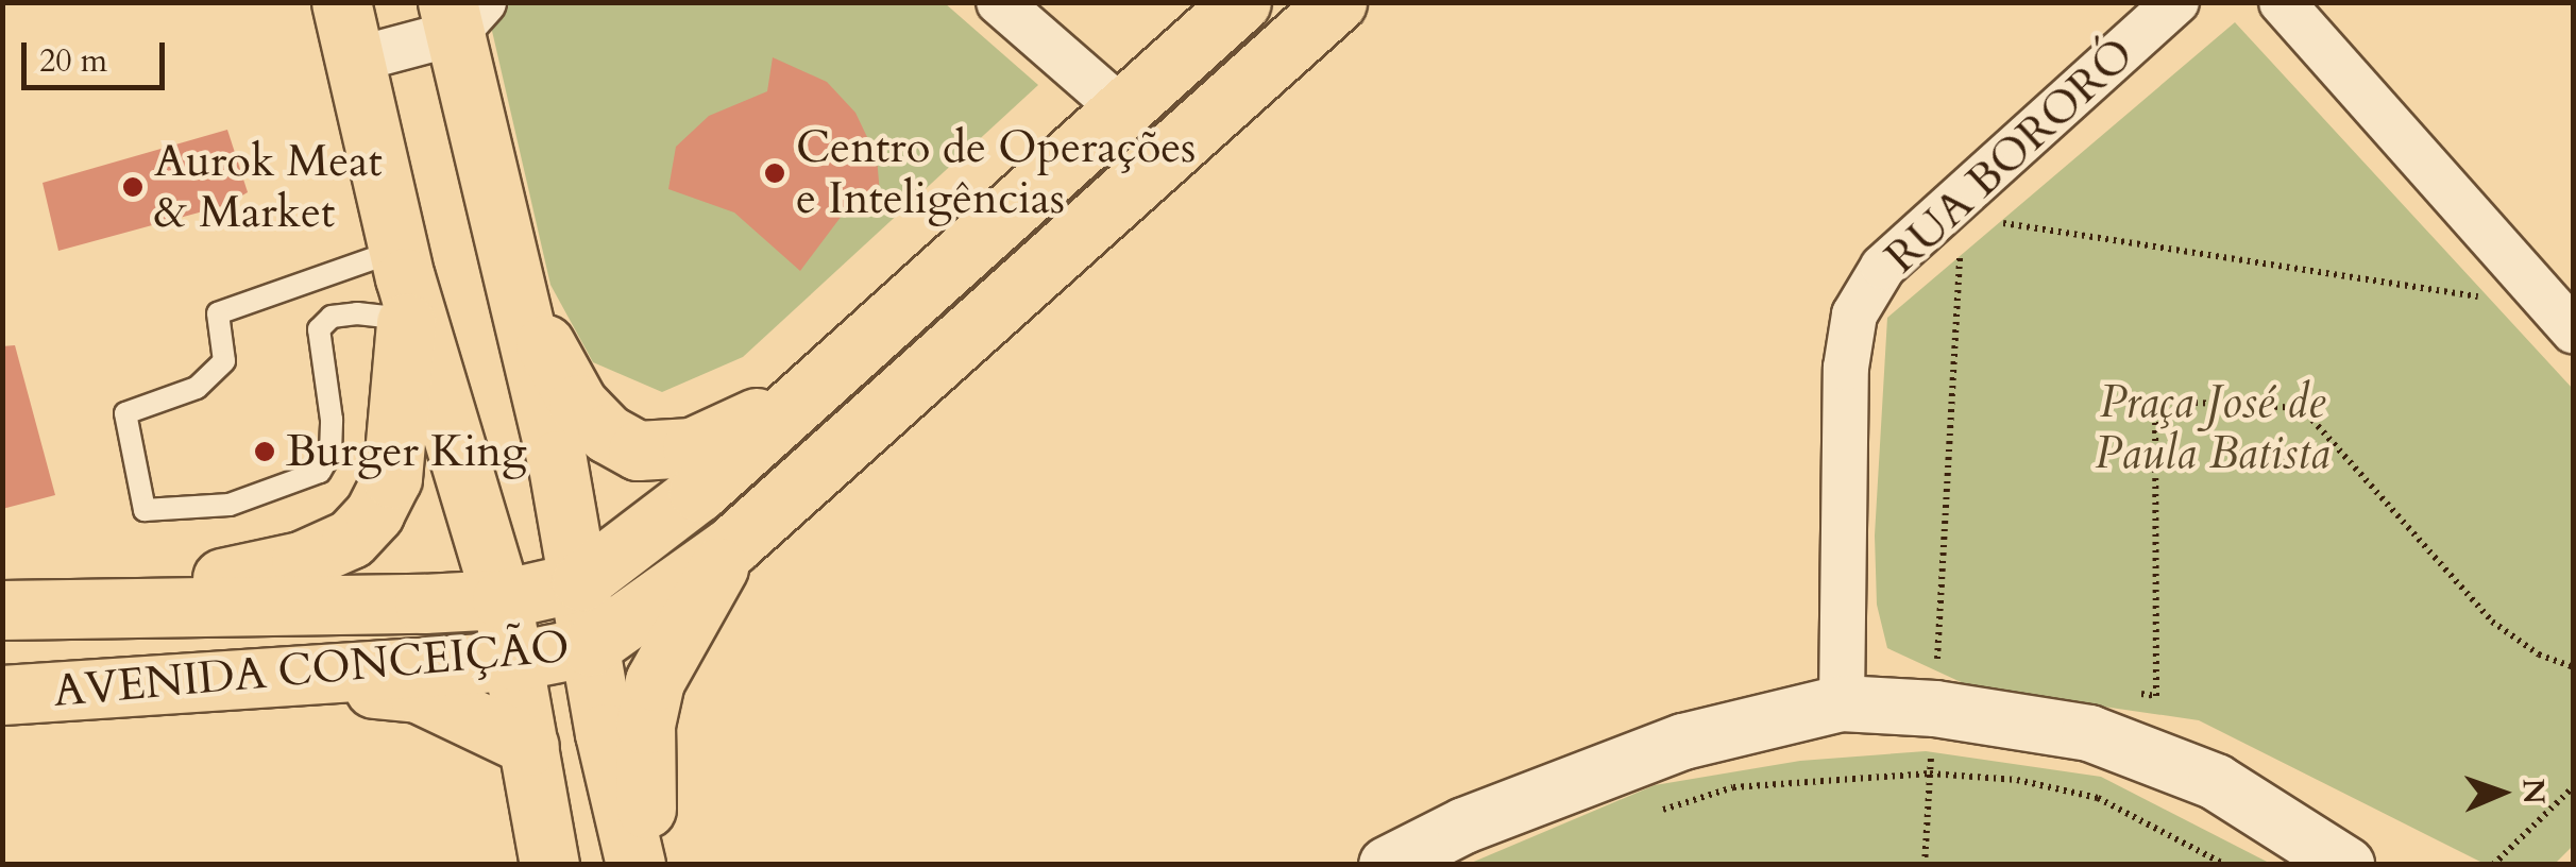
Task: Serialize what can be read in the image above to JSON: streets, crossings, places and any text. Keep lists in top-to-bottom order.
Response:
{
  "streets": {
    "main road": ["AVENIDA CONCEIÇÃO"],
    "street": ["RUA BORORÓ"]
  },
  "parks": ["Praça José de Paula Batista"],
  "places": ["Centro de Operações e Inteligências", "Aurok Meat & Market", "Burger King"],
  "scale_bar": "20 m",
  "north": "right"
}
